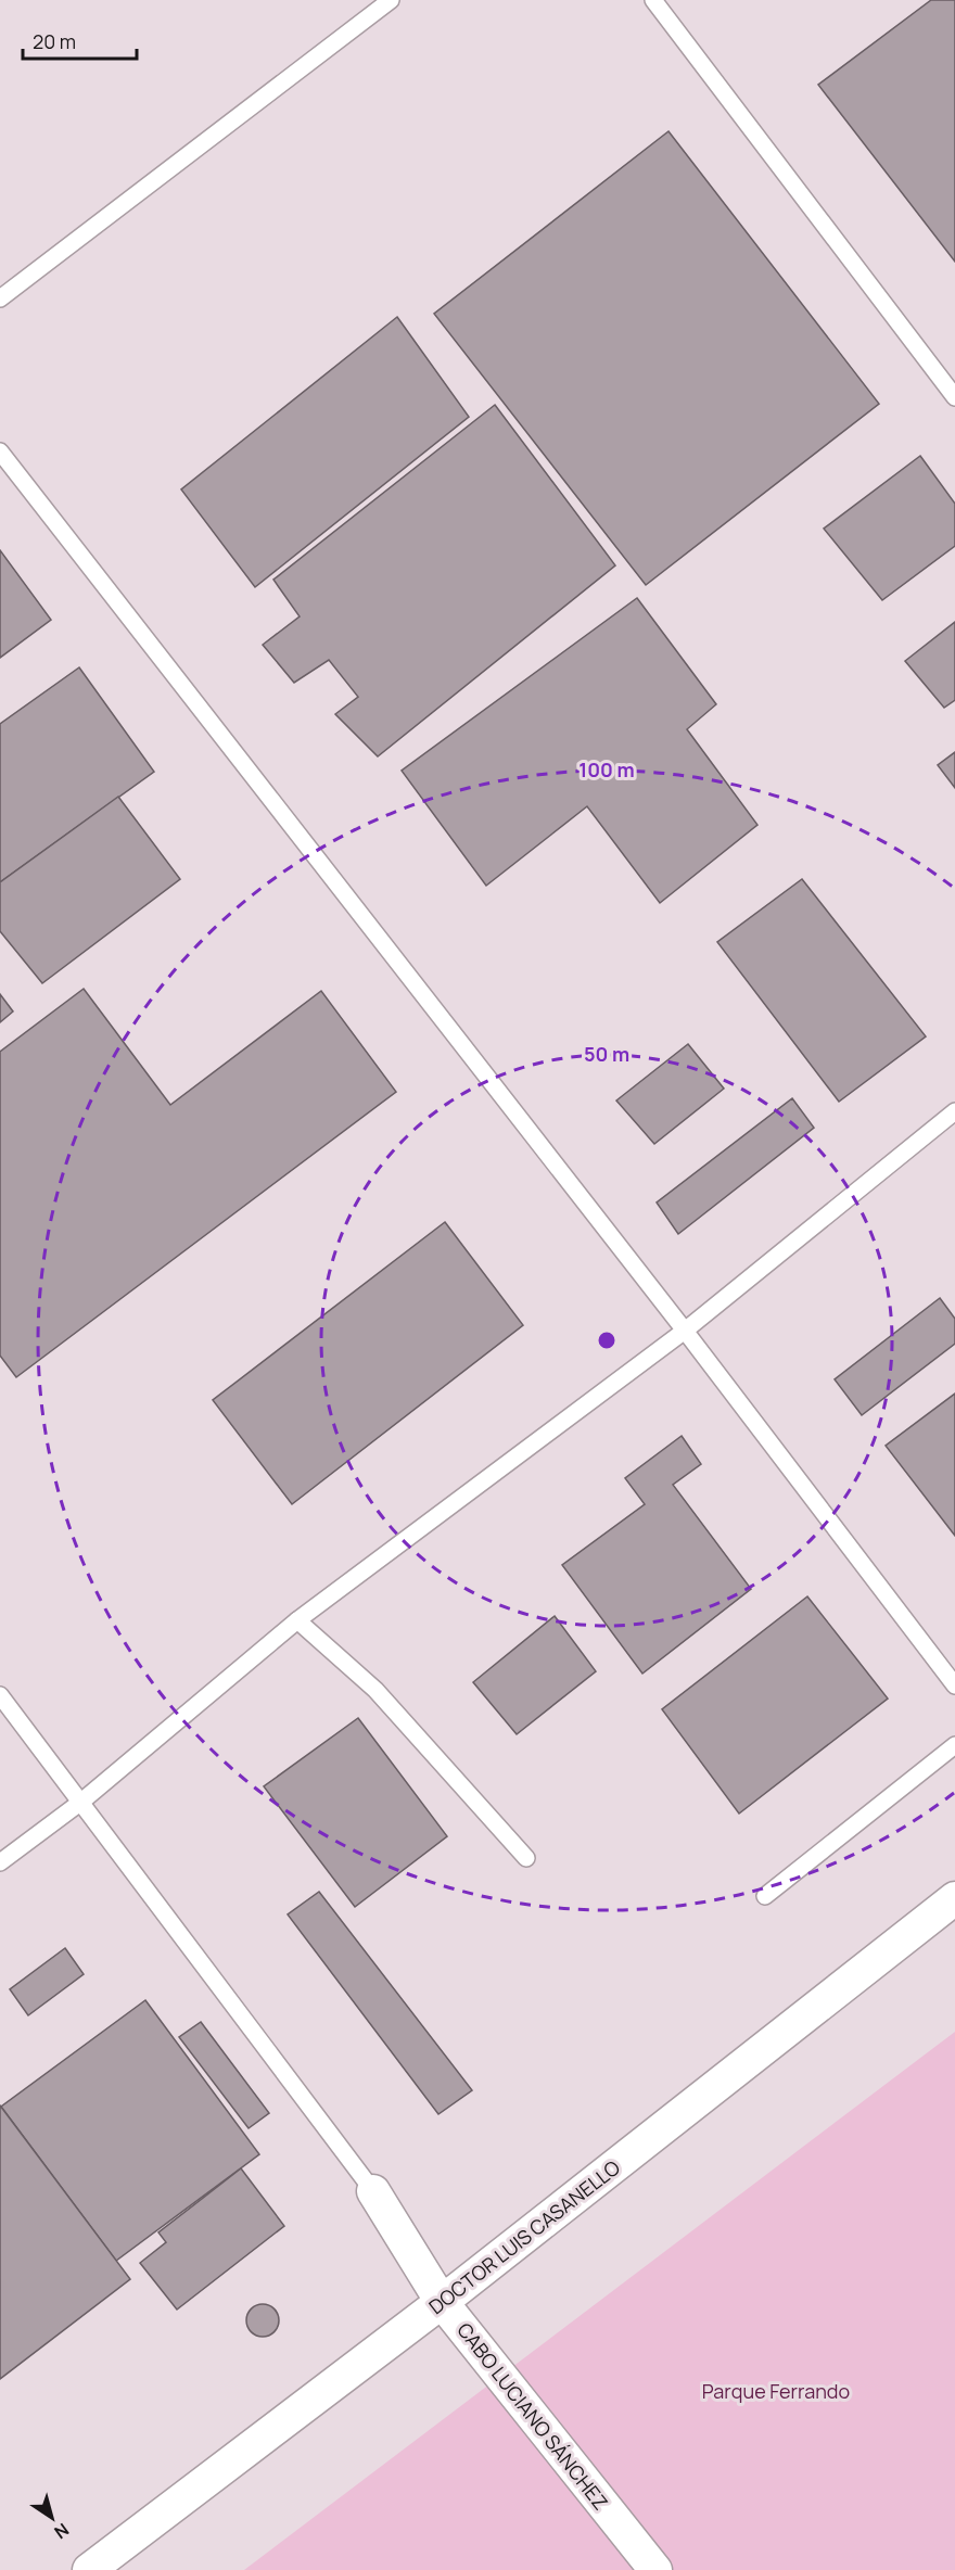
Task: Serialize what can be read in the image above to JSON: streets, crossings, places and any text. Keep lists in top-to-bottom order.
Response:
{
  "streets": {
    "street": ["DOCTOR LUIS CASANELLO", "CABO LUCIANO SÁNCHEZ"]
  },
  "crossings": [
    ["DOCTOR LUIS CASANELLO", "CABO LUCIANO SÁNCHEZ"]
  ],
  "parks": ["Parque Ferrando"],
  "scale_bar": "20 m",
  "north": "bottom right",
  "rings": ["100 m", "50 m"]
}
